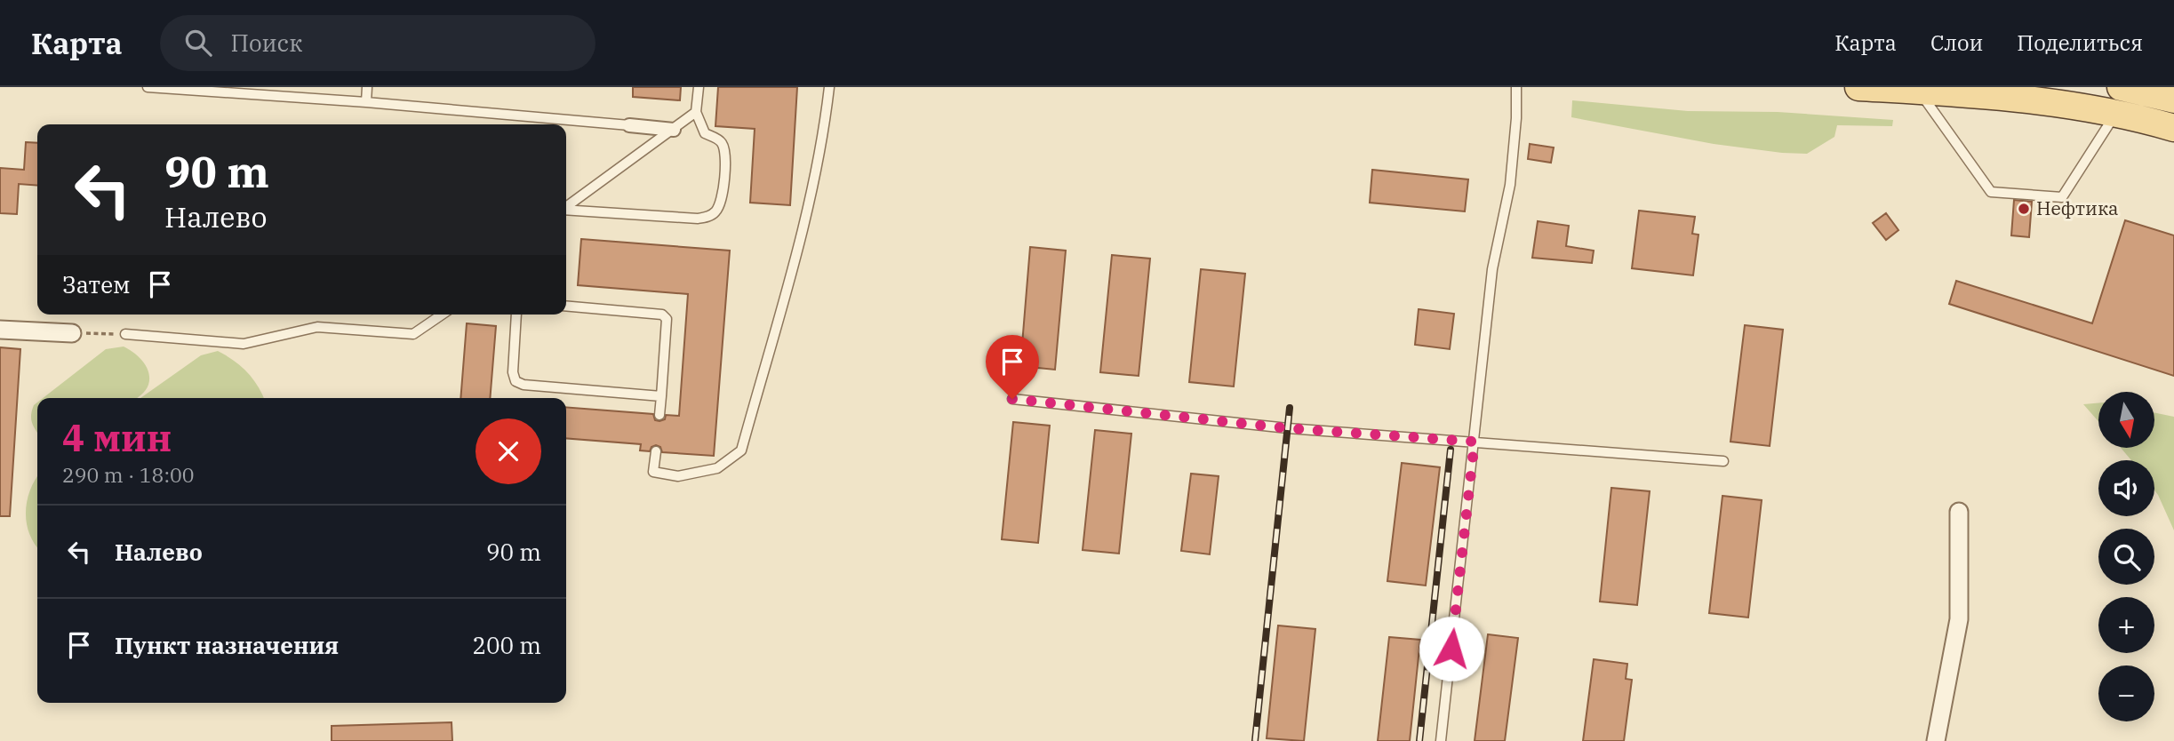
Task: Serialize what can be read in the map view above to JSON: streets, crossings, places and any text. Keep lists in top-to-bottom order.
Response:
{
  "places": ["Нефтика"],
  "north": "bottom",
  "page": {
    "header": "Карта",
    "search": "Поиск",
    "nav": ["Карта", "Слои", "Поделиться"],
    "turn": ["90 m", "Налево"],
    "then": "Затем",
    "map_buttons": ["+", "−"],
    "heading": ["4 мин", "290 m · 18:00"],
    "list": [
      {
        "name": "Налево",
        "value": "90 m"
      },
      {
        "name": "Пункт назначения",
        "value": "200 m"
      }
    ]
  }
}
